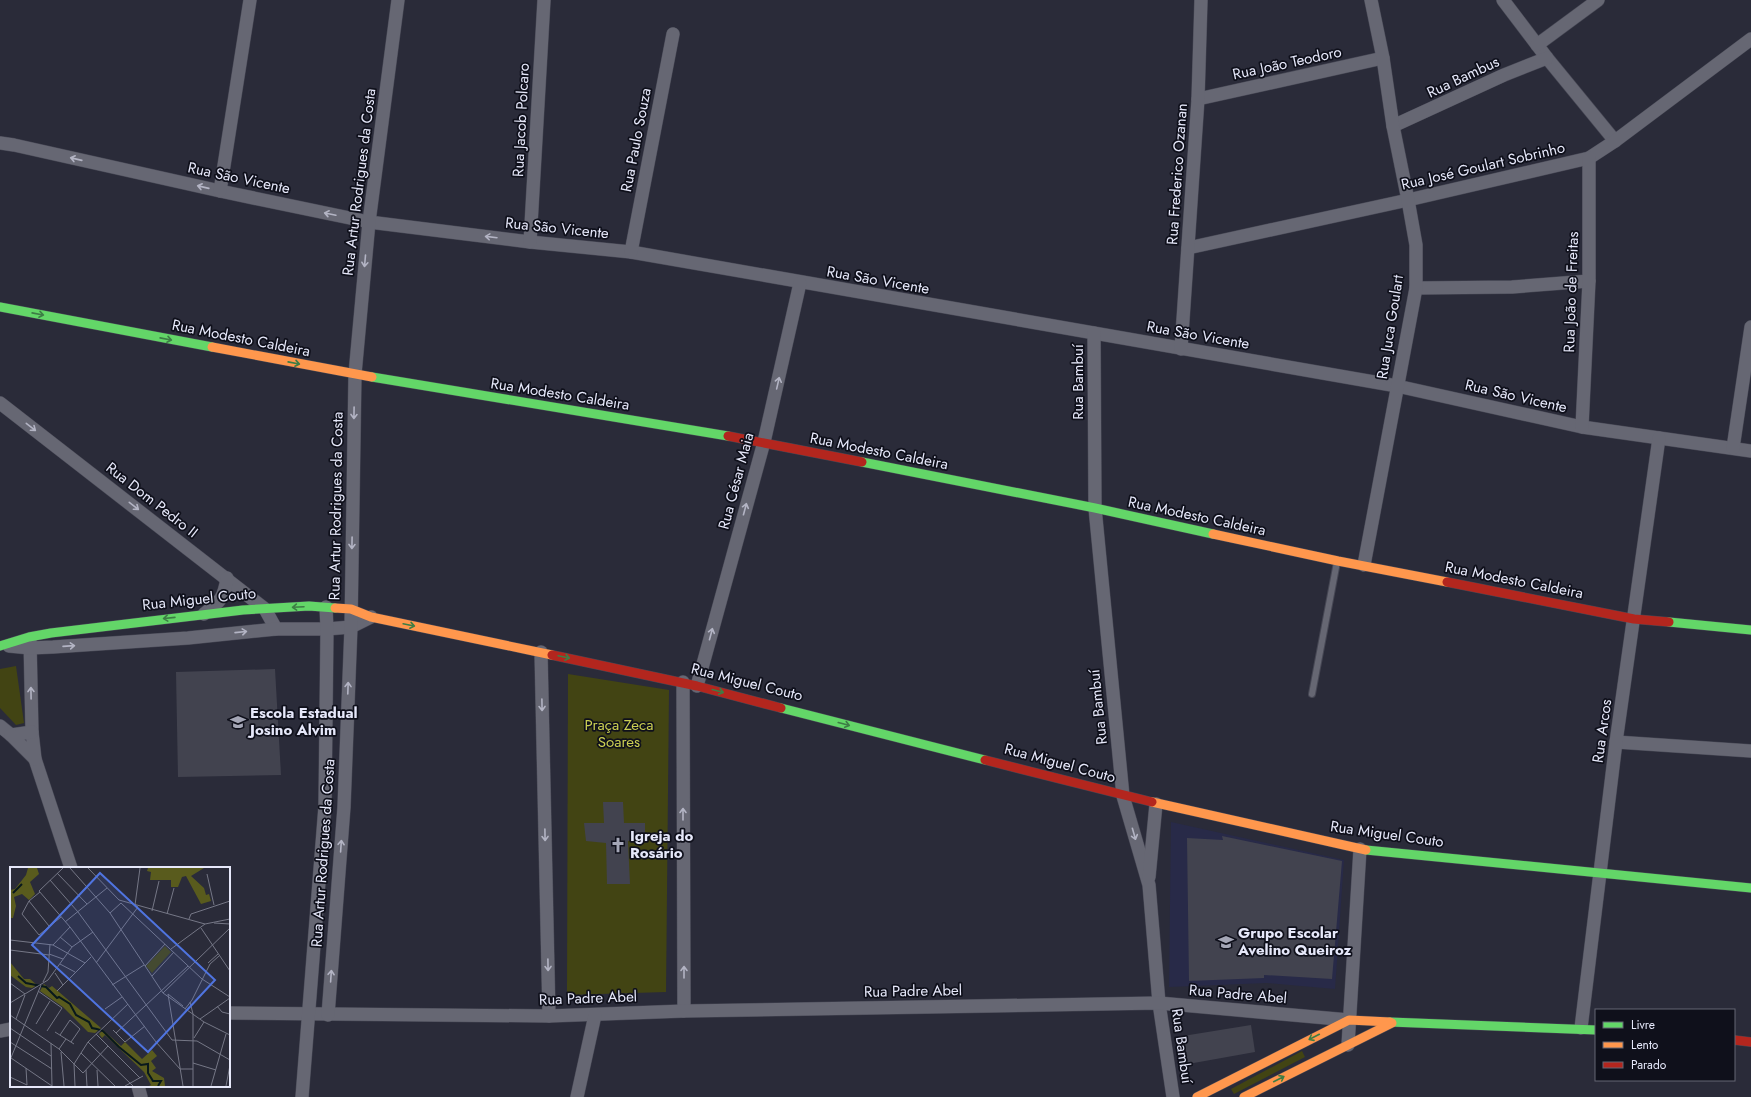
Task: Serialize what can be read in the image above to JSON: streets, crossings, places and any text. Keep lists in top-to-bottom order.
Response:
{
  "streets": {
    "street": [
      "Rua João Teodoro",
      "Rua Bambus",
      "Rua Jacob Polcaro",
      "Rua Paulo Souza",
      "Rua José Goulart Sobrinho",
      "Rua Frederico Ozanan",
      "Rua São Vicente",
      "Rua Artur Rodrigues da Costa",
      "Rua João de Freitas",
      "Rua Juca Goulart",
      "Rua Modesto Caldeira",
      "Rua Bambuí",
      "Rua César Maia",
      "Rua Dom Pedro II",
      "Rua Miguel Couto",
      "Rua Arcos",
      "Rua Padre Abel"
    ]
  },
  "crossings": [
    ["Rua João Teodoro", "Rua Frederico Ozanan"],
    ["Rua João Teodoro", "Rua Juca Goulart"],
    ["Rua Bambus", "Rua Juca Goulart"],
    ["Rua Jacob Polcaro", "Rua São Vicente"],
    ["Rua Paulo Souza", "Rua São Vicente"],
    ["Rua José Goulart Sobrinho", "Rua Frederico Ozanan"],
    ["Rua José Goulart Sobrinho", "Rua João de Freitas"],
    ["Rua José Goulart Sobrinho", "Rua Juca Goulart"],
    ["Rua Frederico Ozanan", "Rua São Vicente"],
    ["Rua São Vicente", "Rua Artur Rodrigues da Costa"],
    ["Rua São Vicente", "Rua João de Freitas"],
    ["Rua São Vicente", "Rua Juca Goulart"],
    ["Rua São Vicente", "Rua Bambuí"],
    ["Rua São Vicente", "Rua César Maia"],
    ["Rua São Vicente", "Rua Arcos"],
    ["Rua Artur Rodrigues da Costa", "Rua Modesto Caldeira"],
    ["Rua Artur Rodrigues da Costa", "Rua Miguel Couto"],
    ["Rua Artur Rodrigues da Costa", "Rua Padre Abel"],
    ["Rua Juca Goulart", "Rua Modesto Caldeira"],
    ["Rua Modesto Caldeira", "Rua Bambuí"],
    ["Rua Modesto Caldeira", "Rua César Maia"],
    ["Rua Modesto Caldeira", "Rua Arcos"],
    ["Rua Bambuí", "Rua Miguel Couto"],
    ["Rua Bambuí", "Rua Padre Abel"],
    ["Rua César Maia", "Rua Miguel Couto"],
    ["Rua Dom Pedro II", "Rua Miguel Couto"],
    ["Rua Miguel Couto", "Rua Arcos"],
    ["Rua Arcos", "Rua Padre Abel"]
  ],
  "one_way": ["Rua César Maia", "Rua Dom Pedro II"],
  "parks": ["Praça Zeca Soares"],
  "places": {
    "school or university": ["Escola Estadual Josino Alvim", "Grupo Escolar Avelino Queiroz"],
    "church": ["Igreja do Rosário"]
  },
  "legend": ["Livre", "Lento", "Parado"]
}
